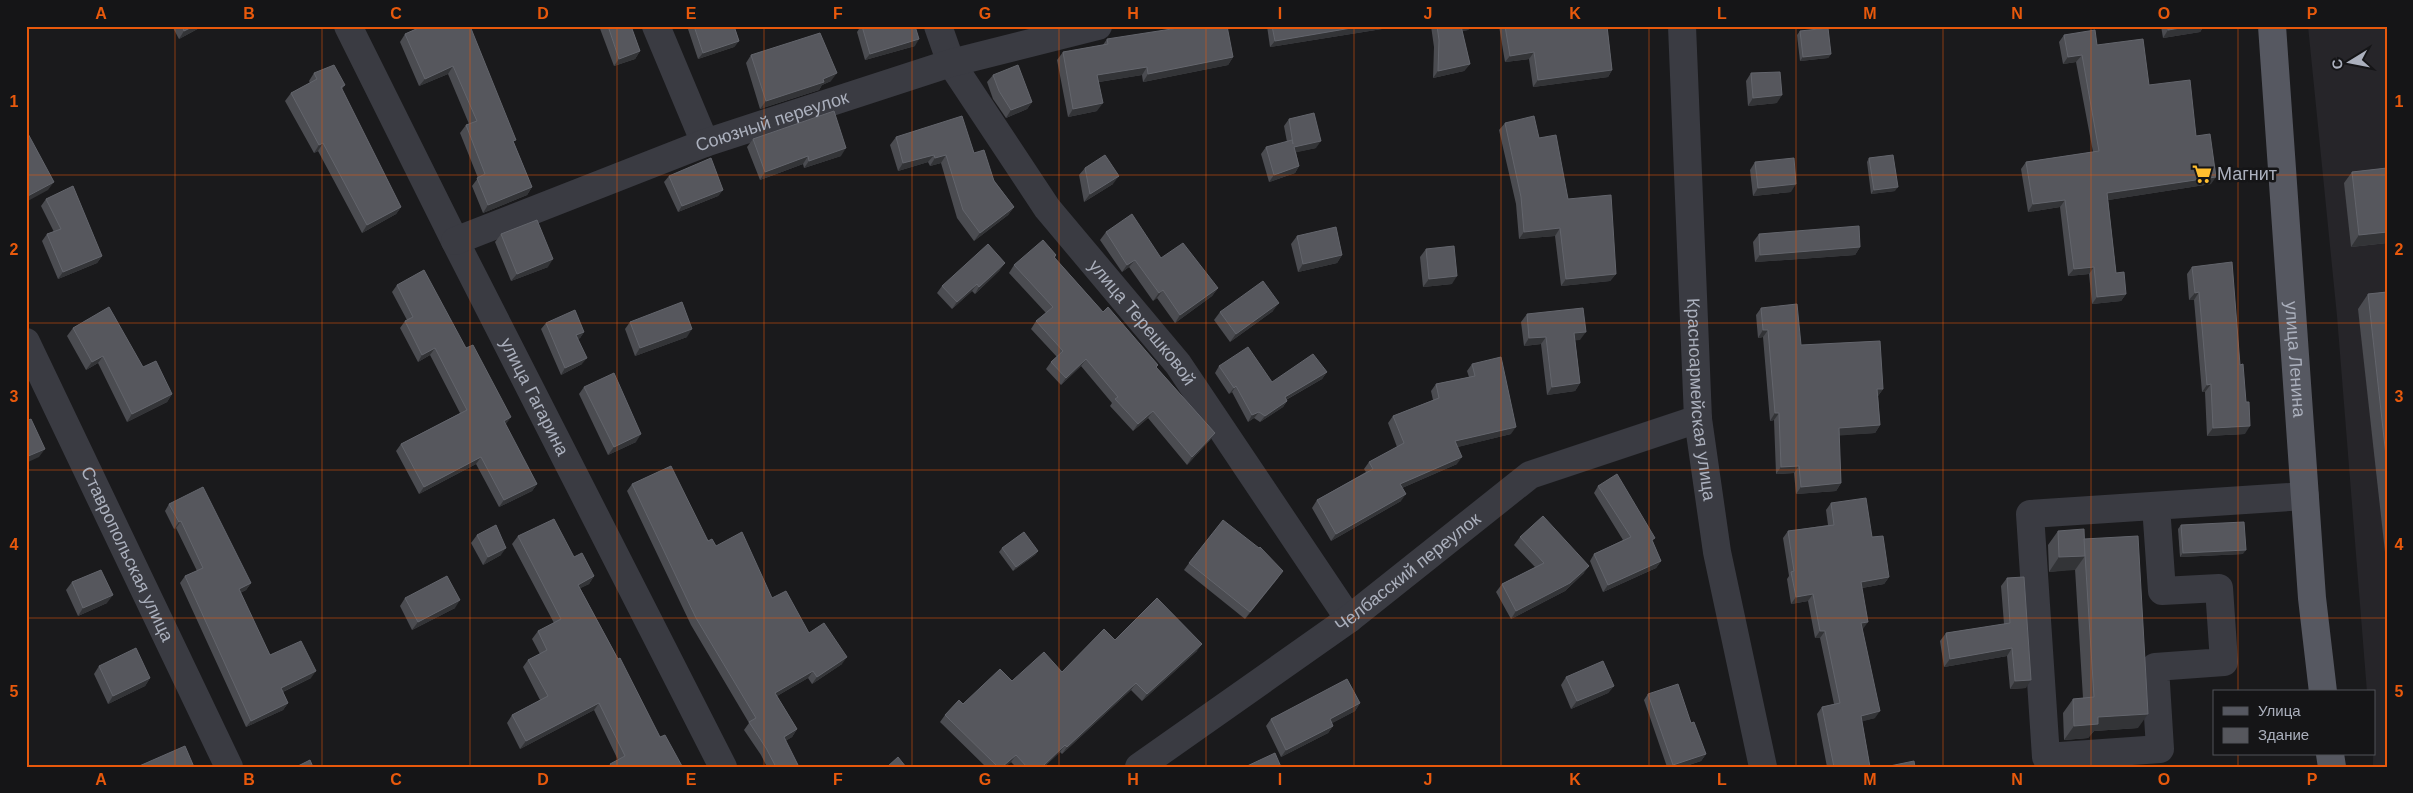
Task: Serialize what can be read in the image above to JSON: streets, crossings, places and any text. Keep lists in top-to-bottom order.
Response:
{
  "streets": {
    "main road": ["улица Ленина"],
    "street": [
      "Союзный переулок",
      "улица Терешковой",
      "улица Гагарина",
      "Красноармейская улица",
      "Ставропольская улица",
      "Челбасский переулок"
    ]
  },
  "crossings": [
    ["Союзный переулок", "улица Терешковой"],
    ["Союзный переулок", "улица Гагарина"],
    ["улица Терешковой", "Челбасский переулок"],
    ["Красноармейская улица", "Челбасский переулок"]
  ],
  "places": {
    "supermarket": ["Магнит"]
  },
  "legend": ["Улица", "Здание"],
  "north": "left",
  "grid": {
    "columns": [
      "A",
      "B",
      "C",
      "D",
      "E",
      "F",
      "G",
      "H",
      "I",
      "J",
      "K",
      "L",
      "M",
      "N",
      "O",
      "P"
    ],
    "rows": [
      "1",
      "2",
      "3",
      "4",
      "5"
    ]
  }
}
